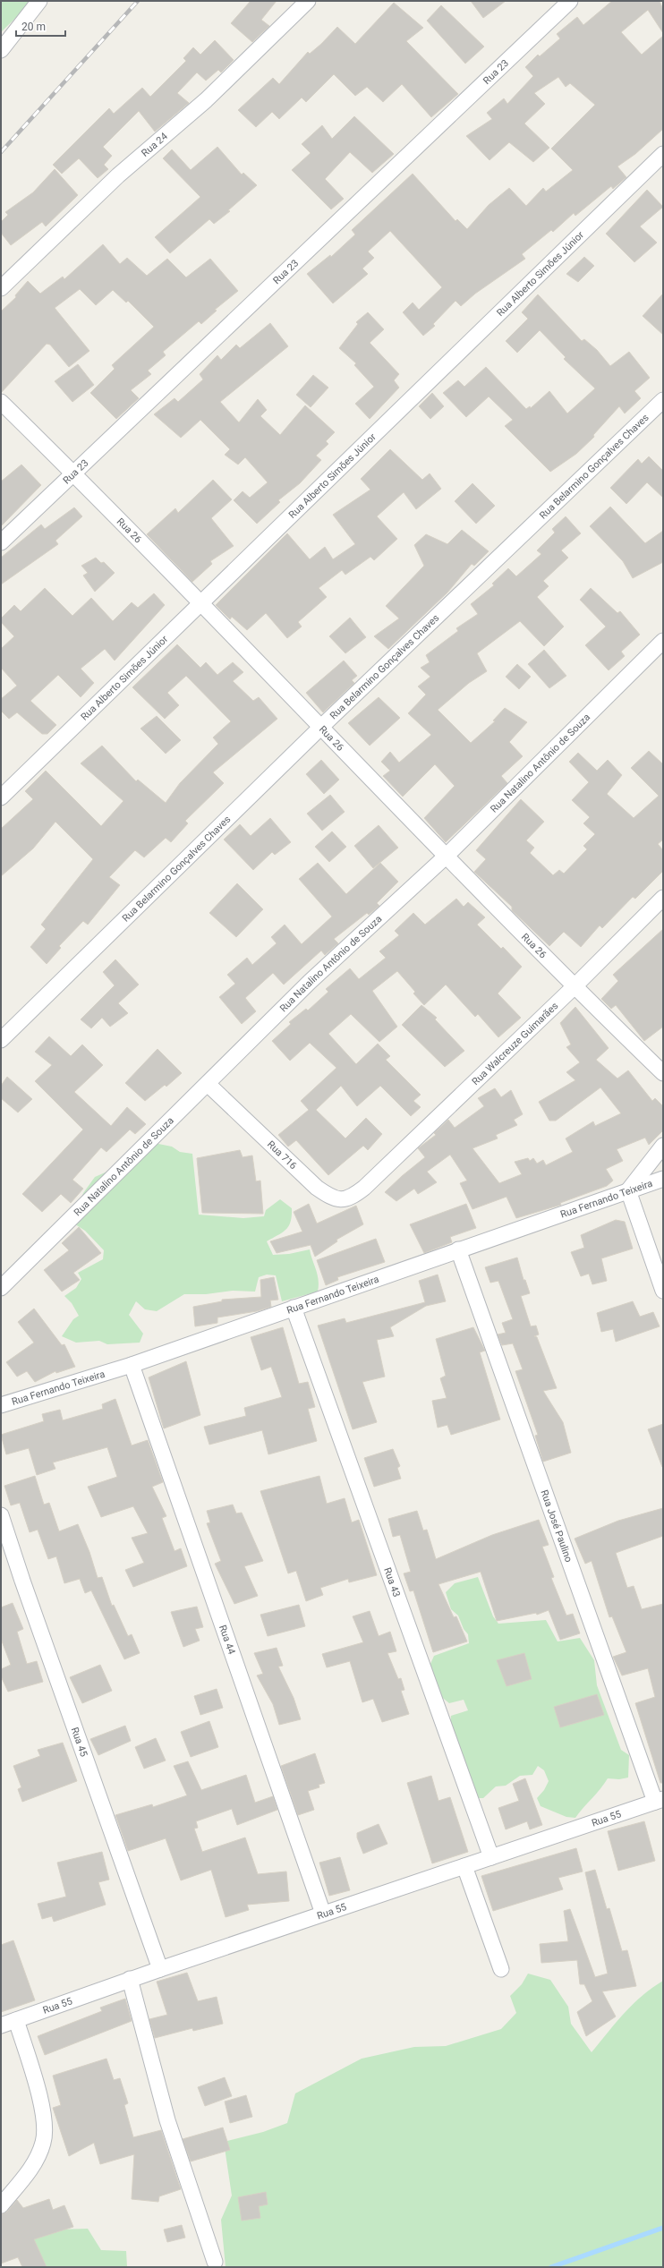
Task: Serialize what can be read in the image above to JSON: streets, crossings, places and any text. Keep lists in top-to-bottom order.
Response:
{
  "streets": {
    "street": [
      "Rua 23",
      "Rua 24",
      "Rua Alberto Simões Júnior",
      "Rua Belarmino Gonçalves Chaves",
      "Rua 26",
      "Rua Natalino Antônio de Souza",
      "Rua Walcreuze Guimarães",
      "Rua 716",
      "Rua Fernando Teixeira",
      "Rua José Paulino",
      "Rua 43",
      "Rua 44",
      "Rua 45",
      "Rua 55"
    ]
  },
  "crossings": [
    ["Rua 23", "Rua 26"],
    ["Rua Alberto Simões Júnior", "Rua 26"],
    ["Rua Belarmino Gonçalves Chaves", "Rua 26"],
    ["Rua 26", "Rua Natalino Antônio de Souza"],
    ["Rua 26", "Rua Walcreuze Guimarães"],
    ["Rua Natalino Antônio de Souza", "Rua 716"],
    ["Rua Walcreuze Guimarães", "Rua 716"],
    ["Rua Fernando Teixeira", "Rua José Paulino"],
    ["Rua Fernando Teixeira", "Rua 43"],
    ["Rua Fernando Teixeira", "Rua 44"],
    ["Rua José Paulino", "Rua 55"],
    ["Rua 43", "Rua 55"],
    ["Rua 44", "Rua 55"],
    ["Rua 45", "Rua 55"]
  ],
  "scale_bar": "20 m"
}
